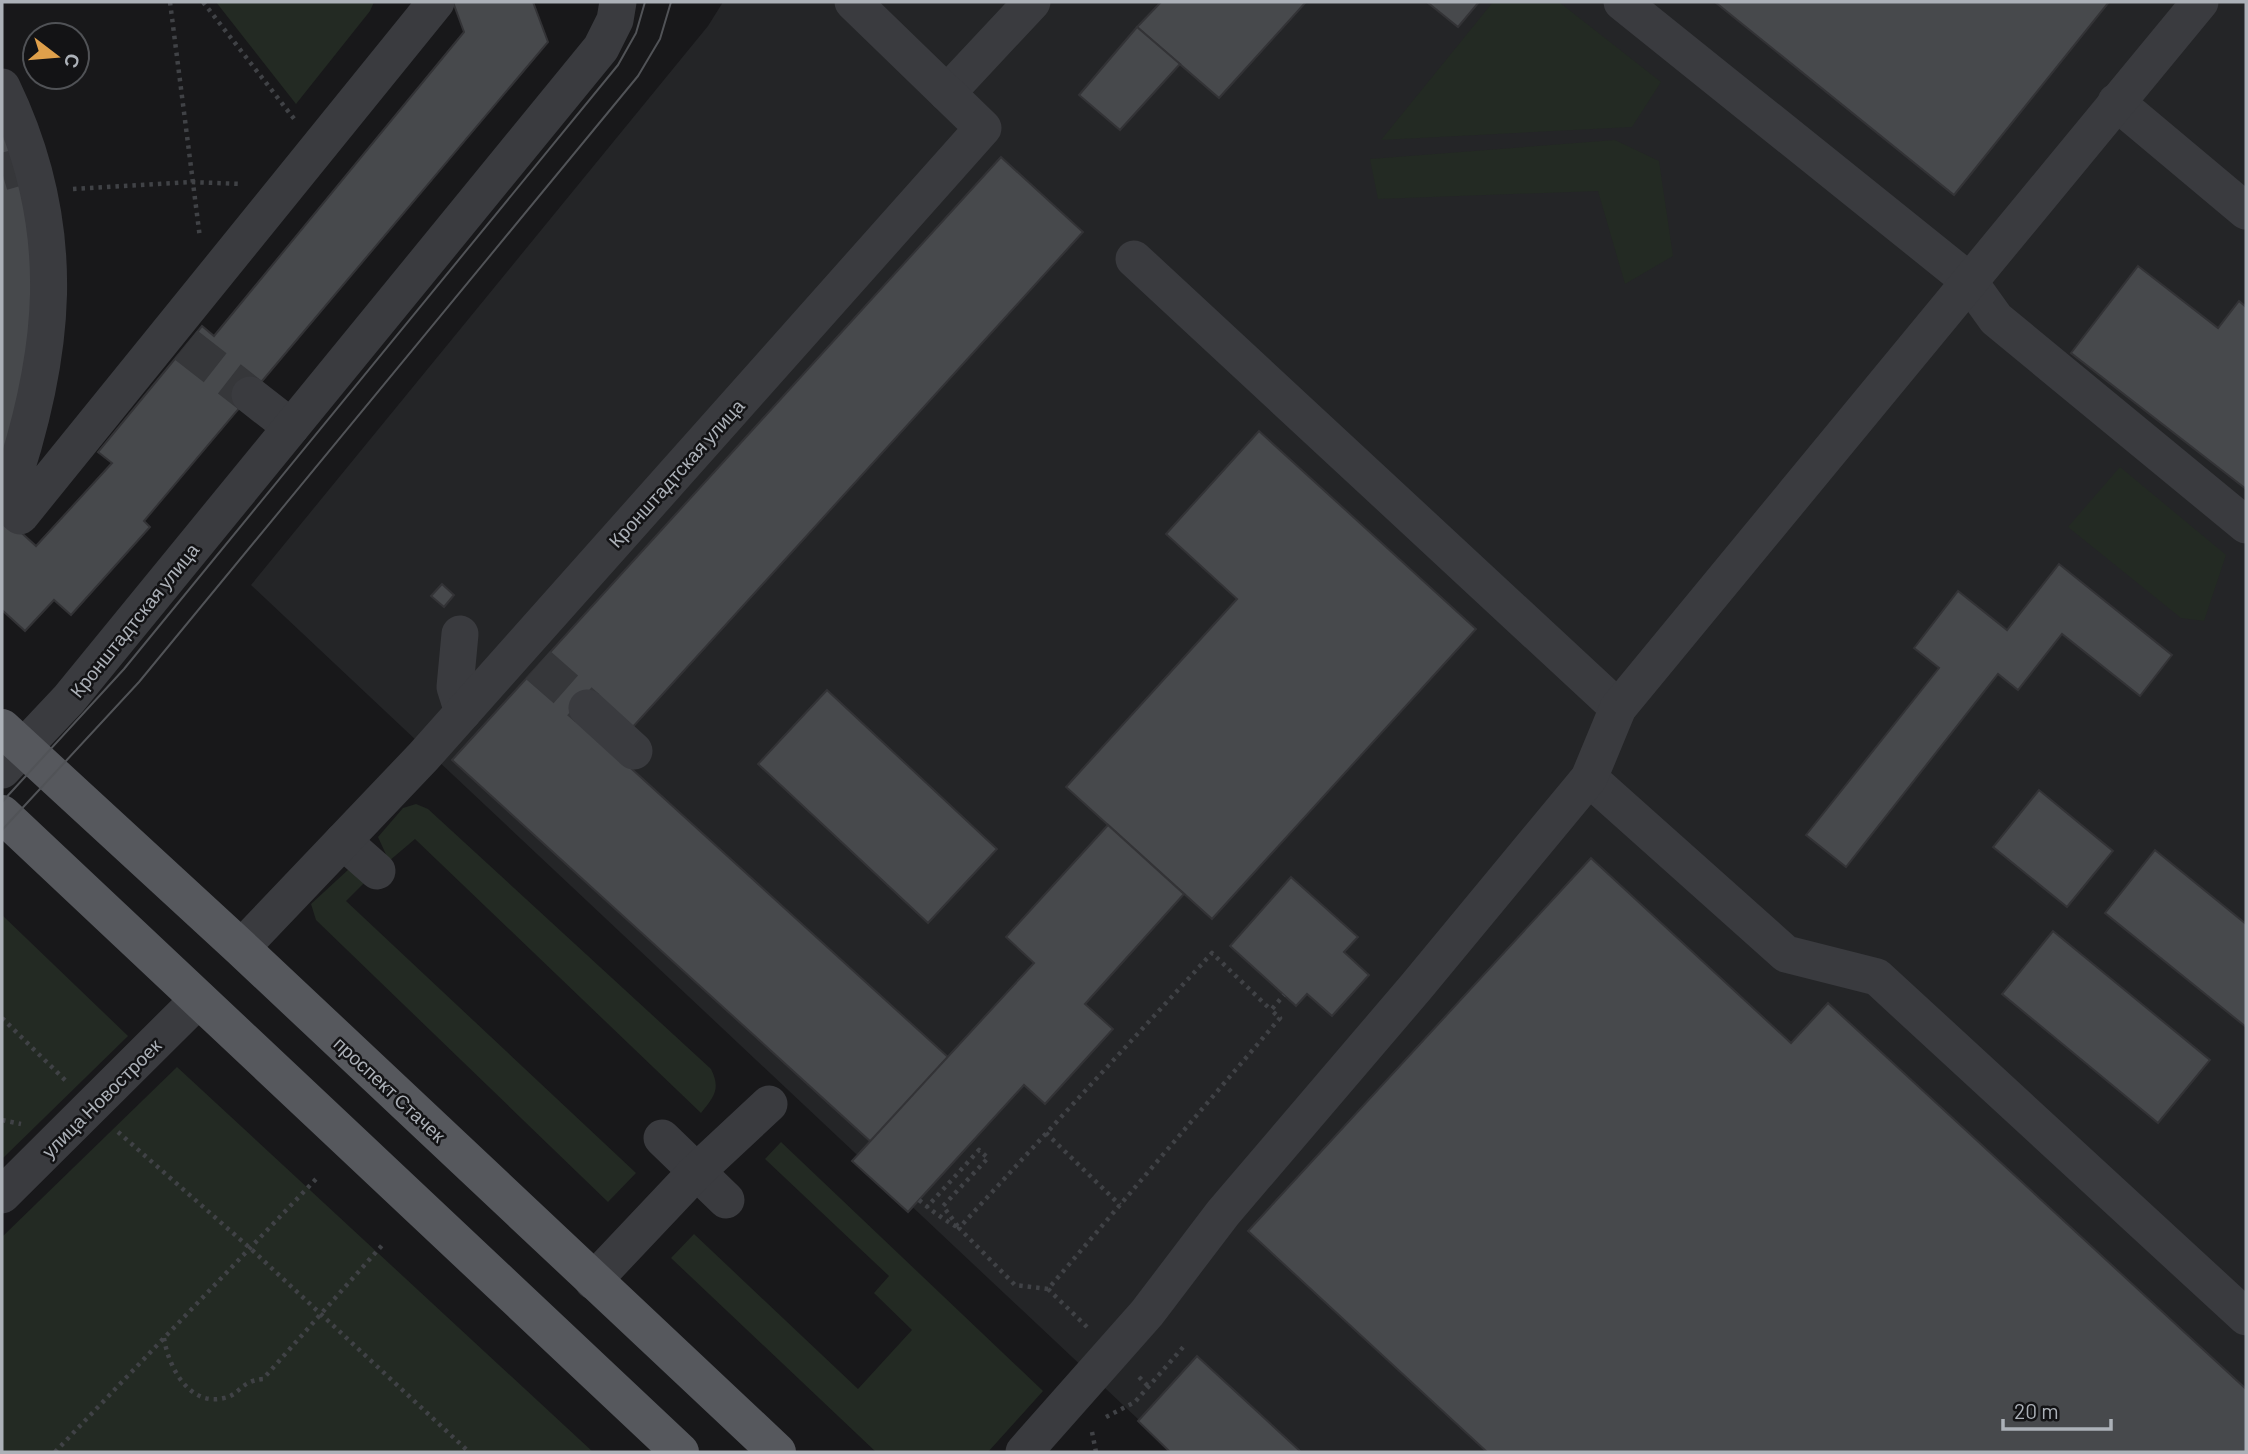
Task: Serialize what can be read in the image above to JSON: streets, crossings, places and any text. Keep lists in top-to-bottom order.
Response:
{
  "streets": {
    "main road": ["проспект Стачек"],
    "street": ["Кронштадтская улица", "улица Новостроек"]
  },
  "crossings": [
    ["Кронштадтская улица", "проспект Стачек"]
  ],
  "scale_bar": "20 m",
  "north": "right"
}
